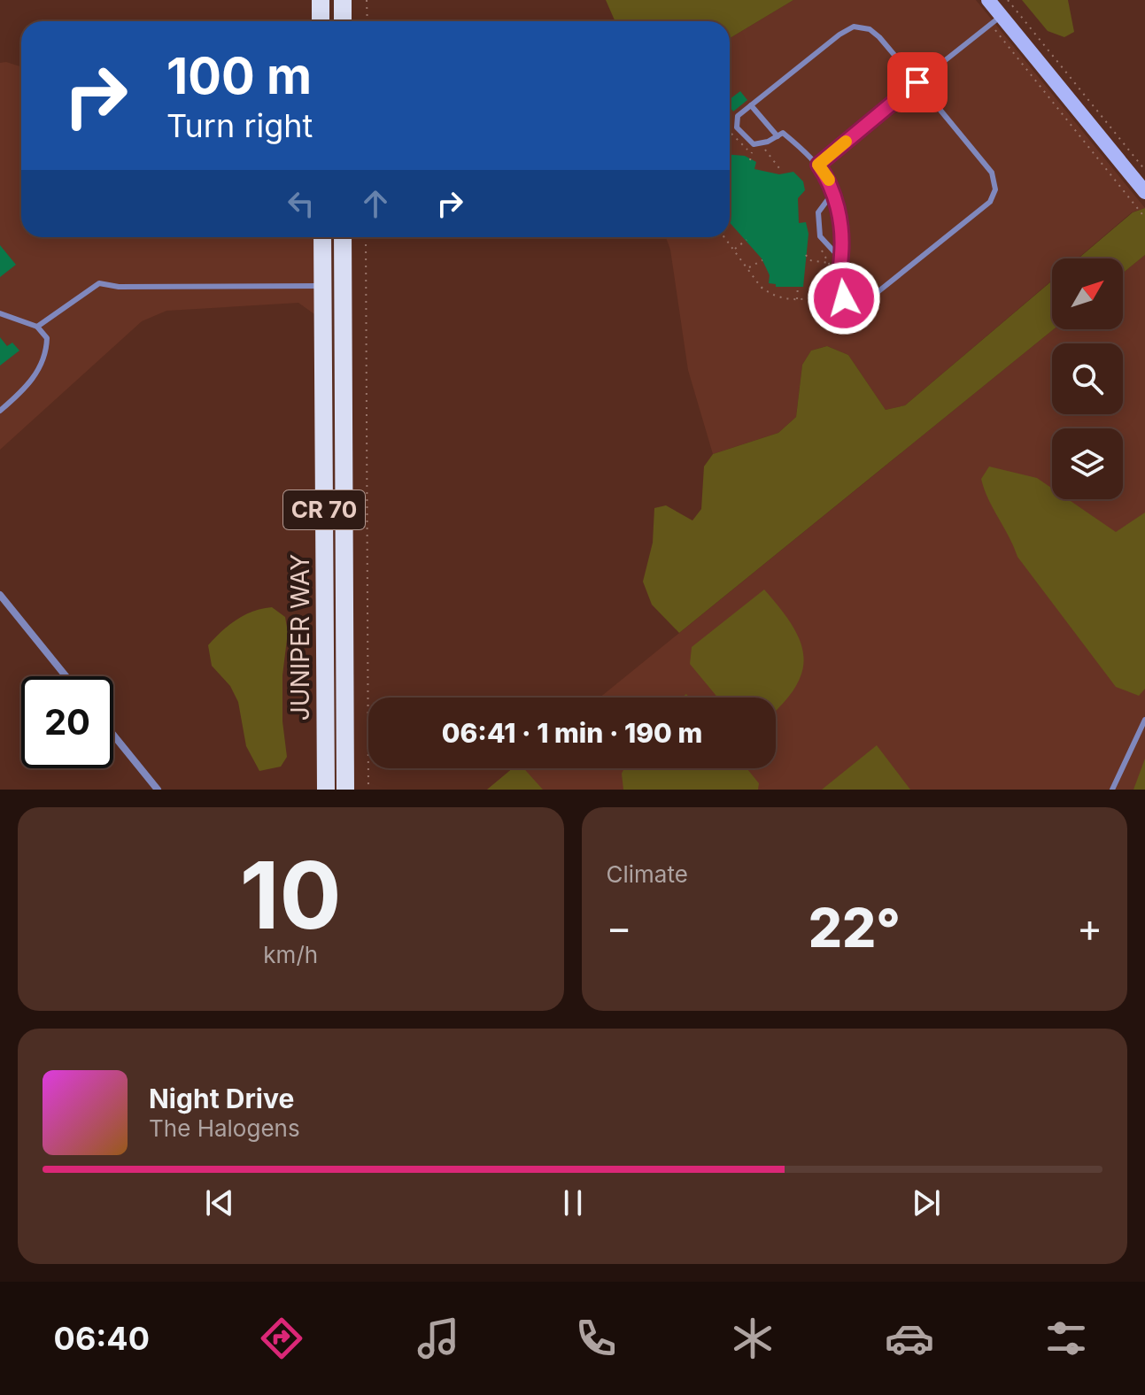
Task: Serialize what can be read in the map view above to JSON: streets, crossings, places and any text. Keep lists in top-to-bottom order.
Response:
{
  "streets": {
    "main road": ["CR 70", "JUNIPER WAY"]
  },
  "north": "top right",
  "page": {
    "turn": ["100 m", "Turn right"],
    "limit": "20",
    "trip": "06:41 · 1 min · 190 m",
    "tile": [
      ["10", "km/h"],
      "Climate"
    ],
    "heat": ["−", "22°", "+"],
    "song": ["Night Drive", "The Halogens"],
    "tabs": "06:40"
  }
}
